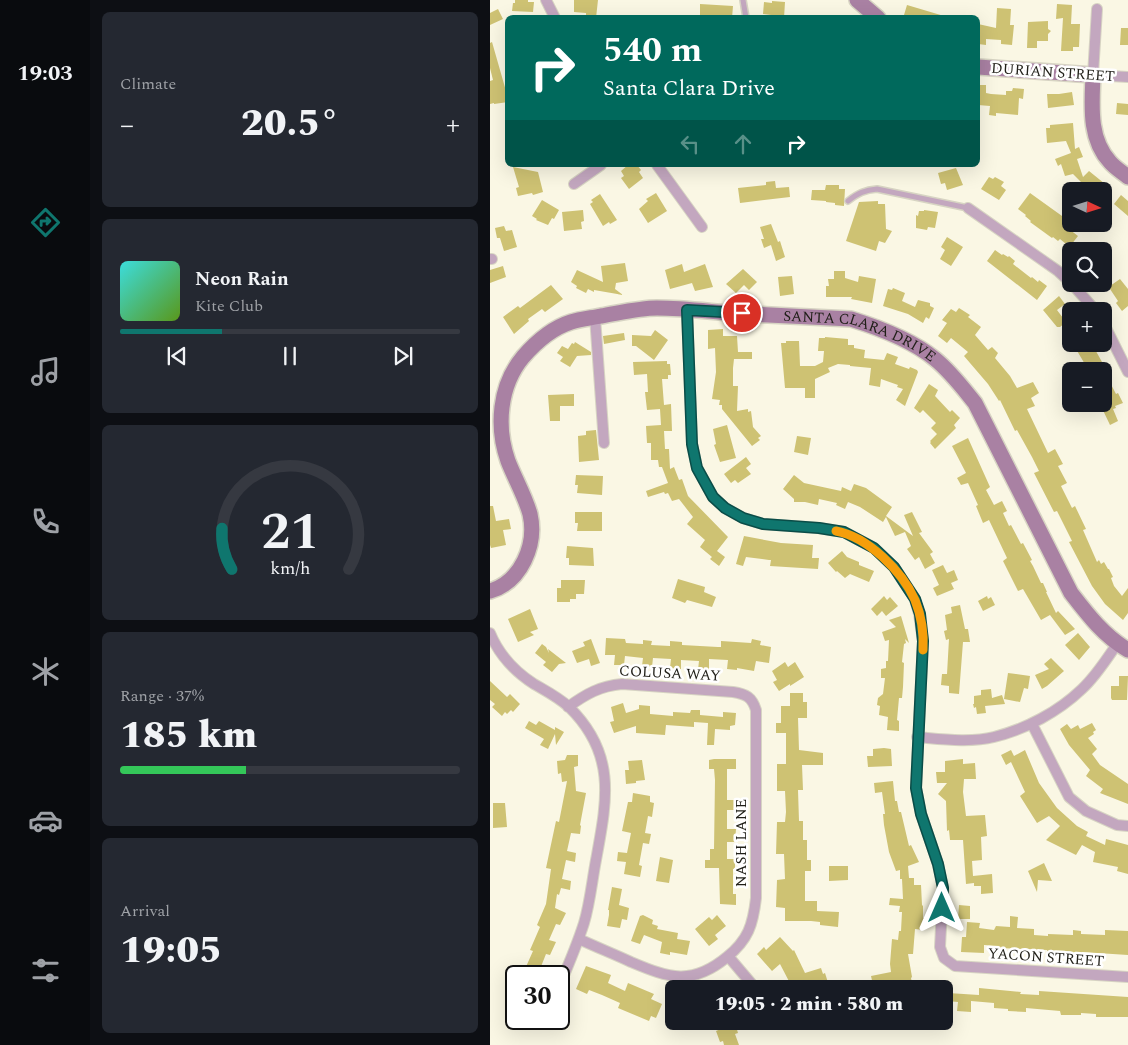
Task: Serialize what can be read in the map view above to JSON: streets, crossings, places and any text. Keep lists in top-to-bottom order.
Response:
{
  "streets": {
    "street": [
      "DURIAN STREET",
      "SANTA CLARA DRIVE",
      "COLUSA WAY",
      "NASH LANE",
      "YACON STREET"
    ]
  },
  "crossings": [
    ["COLUSA WAY", "NASH LANE"]
  ],
  "north": "right",
  "page": {
    "tabs": "19:03",
    "tile": [
      "Climate",
      ["Range · 37%", "185 km"],
      ["Arrival", "19:05"]
    ],
    "turn": ["540 m", "Santa Clara Drive"],
    "heat": ["−", "20.5°", "+"],
    "map_buttons": ["+", "−"],
    "song": ["Neon Rain", "Kite Club"],
    "limit": "30",
    "trip": "19:05 · 2 min · 580 m",
    "gauge": ["21", "km/h"]
  }
}
